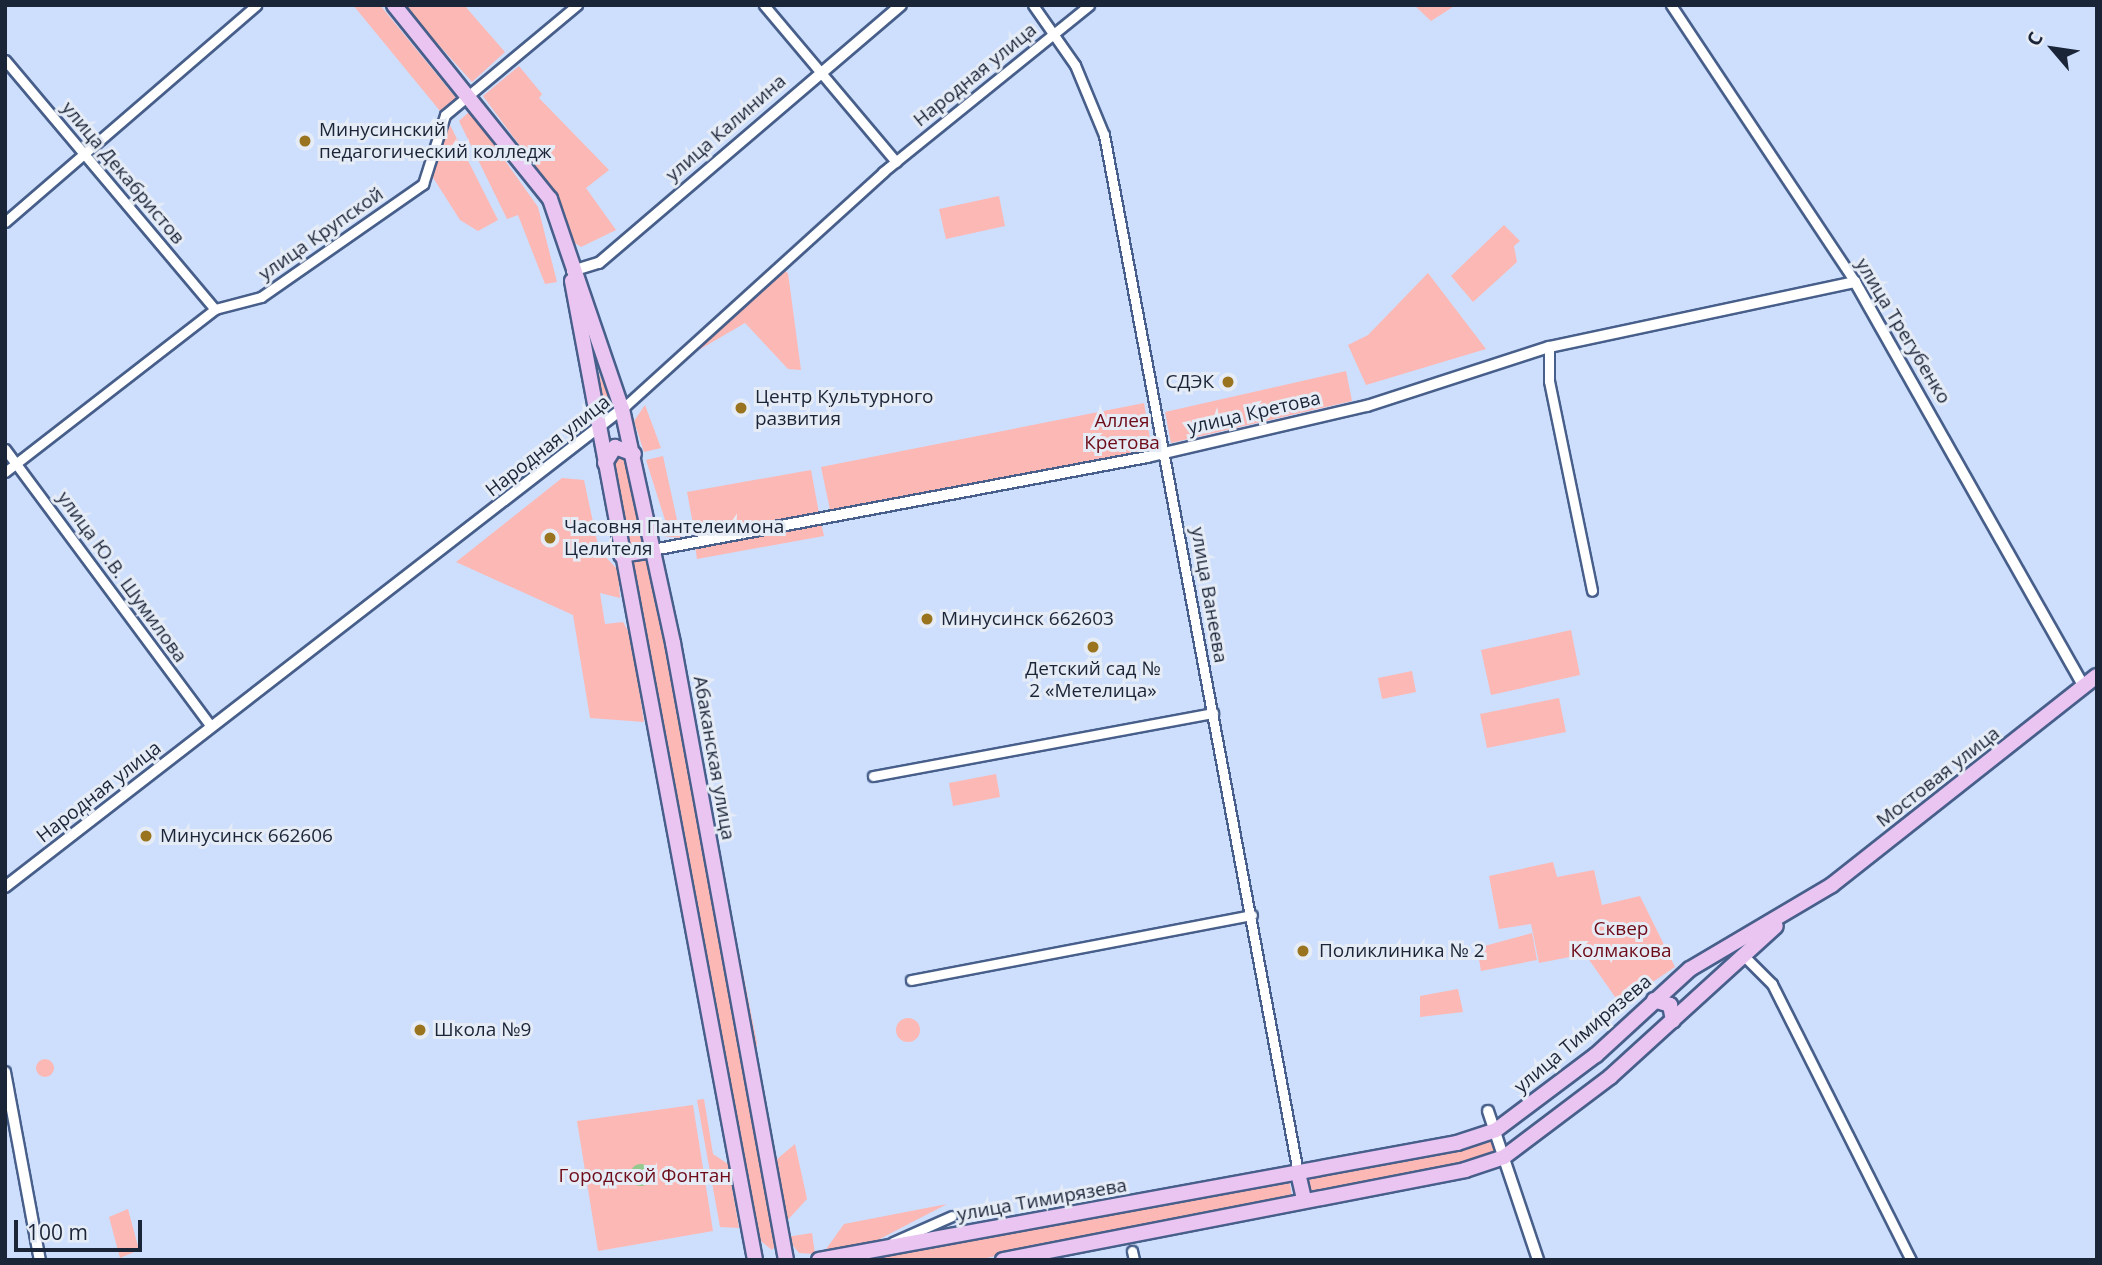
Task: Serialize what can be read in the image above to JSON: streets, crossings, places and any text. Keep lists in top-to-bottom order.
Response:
{
  "streets": {
    "main road": ["Абаканская улица", "Мостовая улица", "улица Тимирязева"],
    "street": [
      "Народная улица",
      "улица Калинина",
      "улица Декабристов",
      "улица Крупской",
      "улица Трегубенко",
      "улица Кретова",
      "улица Ю.В. Шумилова",
      "улица Ванеева"
    ]
  },
  "crossings": [
    ["Народная улица", "улица Ю.В. Шумилова"],
    ["Народная улица", "улица Ванеева"],
    ["Народная улица", "Абаканская улица"],
    ["улица Калинина", "Абаканская улица"],
    ["улица Декабристов", "улица Крупской"],
    ["улица Крупской", "улица Ю.В. Шумилова"],
    ["улица Крупской", "Абаканская улица"],
    ["улица Трегубенко", "улица Кретова"],
    ["улица Трегубенко", "Мостовая улица"],
    ["улица Кретова", "улица Ванеева"],
    ["улица Кретова", "Абаканская улица"],
    ["улица Ванеева", "улица Тимирязева"],
    ["Мостовая улица", "улица Тимирязева"]
  ],
  "parks": ["Аллея Кретова", "Сквер Колмакова", "Городской Фонтан"],
  "places": [
    "Минусинский педагогический колледж",
    "СДЭК",
    "Центр Культурного развития",
    "Часовня Пантелеимона Целителя",
    "Минусинск 662603",
    "Детский сад № 2 «Метелица»",
    "Минусинск 662606",
    "Поликлиника № 2",
    "Школа №9"
  ],
  "scale_bar": "100 m",
  "north": "top left"
}
